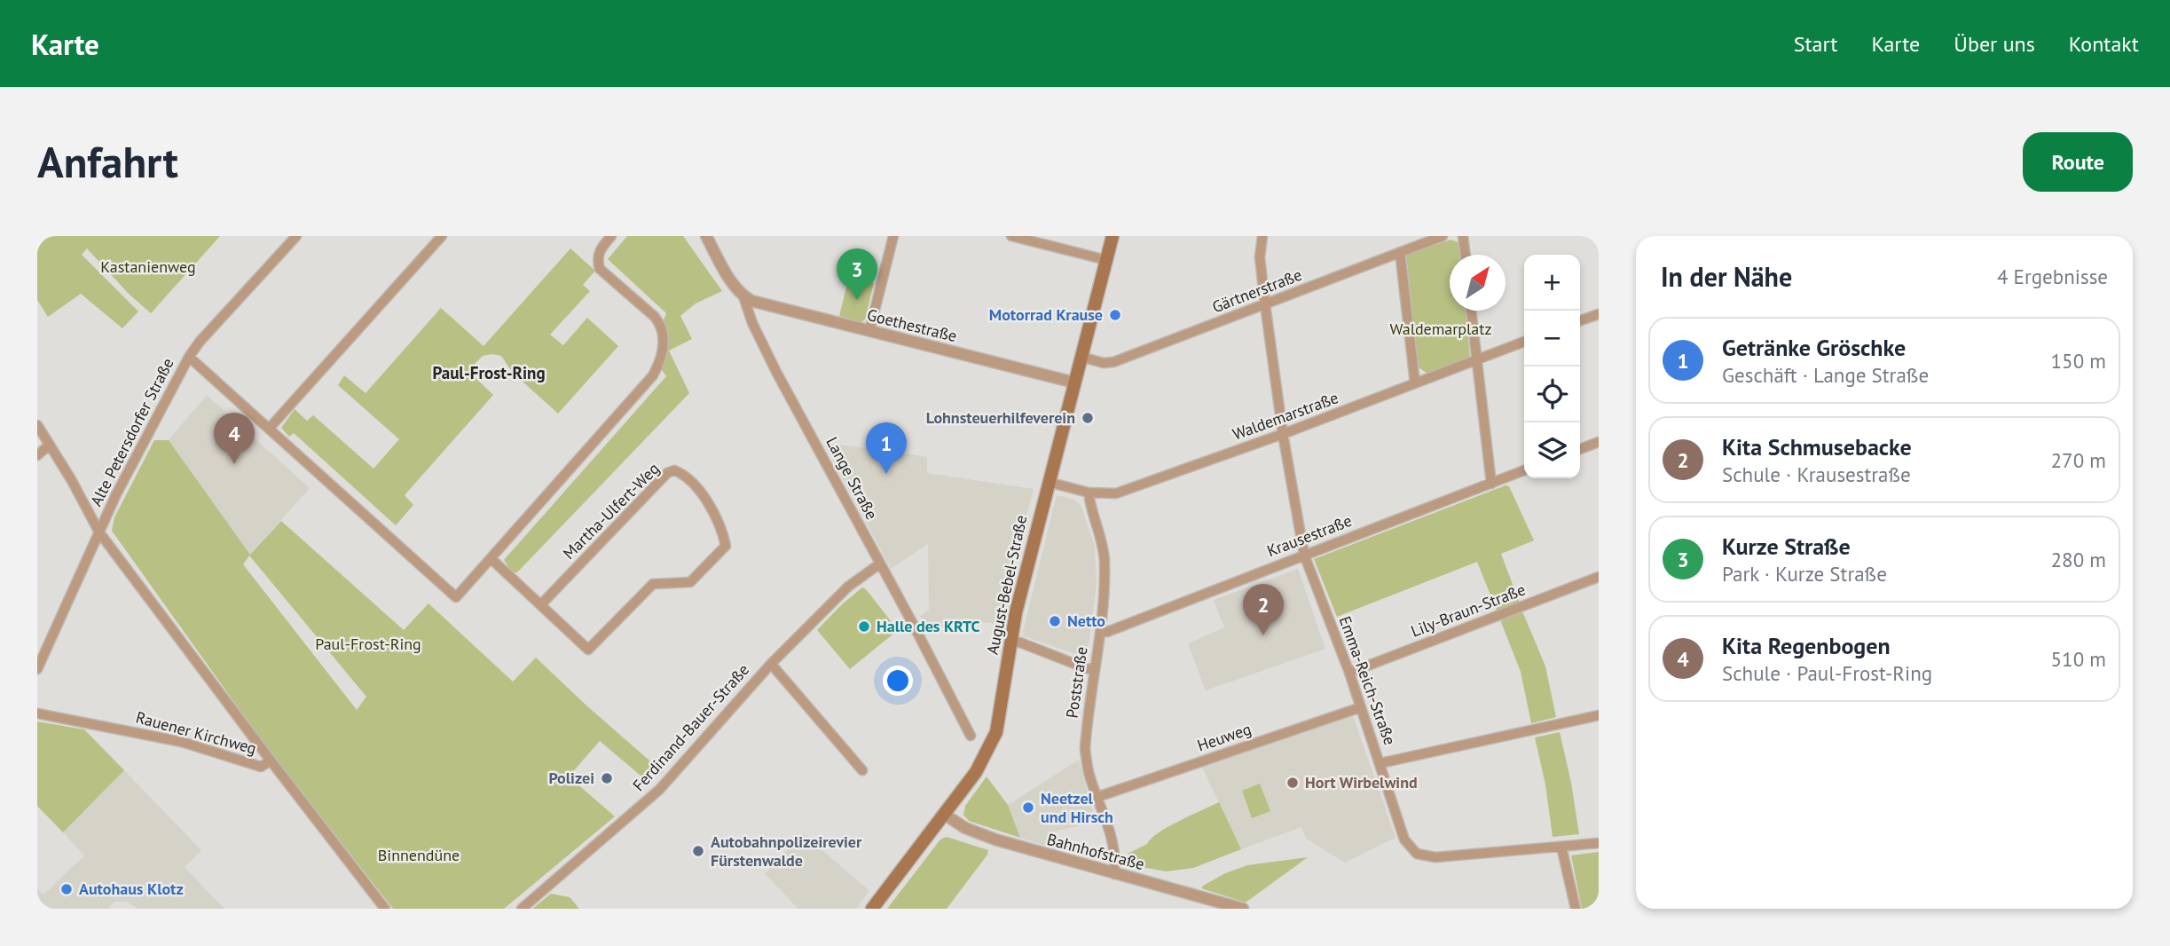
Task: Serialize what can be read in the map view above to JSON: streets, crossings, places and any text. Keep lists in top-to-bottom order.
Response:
{
  "streets": {
    "main road": ["August-Bebel-Straße"],
    "street": [
      "Gärtnerstraße",
      "Goethestraße",
      "Waldemarstraße",
      "Alte Petersdorfer Straße",
      "Lange Straße",
      "Martha-Ulfert-Weg",
      "Krausestraße",
      "Lily-Braun-Straße",
      "Emma-Reich-Straße",
      "Poststraße",
      "Ferdinand-Bauer-Straße",
      "Rauener Kirchweg",
      "Heuweg",
      "Bahnhofstraße"
    ]
  },
  "crossings": [
    ["Gärtnerstraße", "August-Bebel-Straße"],
    ["Gärtnerstraße", "Emma-Reich-Straße"],
    ["Goethestraße", "Lange Straße"],
    ["Goethestraße", "August-Bebel-Straße"],
    ["Waldemarstraße", "August-Bebel-Straße"],
    ["Waldemarstraße", "Emma-Reich-Straße"],
    ["Waldemarstraße", "Poststraße"],
    ["Lange Straße", "Ferdinand-Bauer-Straße"],
    ["Krausestraße", "Emma-Reich-Straße"],
    ["Krausestraße", "Poststraße"],
    ["August-Bebel-Straße", "Bahnhofstraße"],
    ["Lily-Braun-Straße", "Emma-Reich-Straße"],
    ["Emma-Reich-Straße", "Heuweg"],
    ["Poststraße", "Heuweg"],
    ["Poststraße", "Bahnhofstraße"]
  ],
  "districts": ["Paul-Frost-Ring"],
  "parks": [
    "Kastanienweg",
    "Waldemarplatz",
    "Paul-Frost-Ring",
    "Binnendüne"
  ],
  "places": [
    "Motorrad Krause",
    "Lohnsteuerhilfeverein",
    "Netto",
    "Halle des KRTC",
    "Polizei",
    "Hort Wirbelwind",
    "Neetzel und Hirsch",
    "Autobahnpolizeirevier Fürstenwalde",
    "Autohaus Klotz"
  ],
  "north": "top right",
  "page": {
    "header": "Karte",
    "nav": [
      "Start",
      "Karte",
      "Über uns",
      "Kontakt"
    ],
    "buttons": "Route",
    "title": "Anfahrt",
    "heading": ["In der Nähe", "4 Ergebnisse"],
    "pins": [
      "3",
      "4",
      "1",
      "2"
    ],
    "map_buttons": ["+", "−"],
    "list": [
      {
        "mark": "1",
        "name": "Getränke Gröschke",
        "note": "Geschäft · Lange Straße",
        "value": "150 m"
      },
      {
        "mark": "2",
        "name": "Kita Schmusebacke",
        "note": "Schule · Krausestraße",
        "value": "270 m"
      },
      {
        "mark": "3",
        "name": "Kurze Straße",
        "note": "Park · Kurze Straße",
        "value": "280 m"
      },
      {
        "mark": "4",
        "name": "Kita Regenbogen",
        "note": "Schule · Paul-Frost-Ring",
        "value": "510 m"
      }
    ]
  }
}
